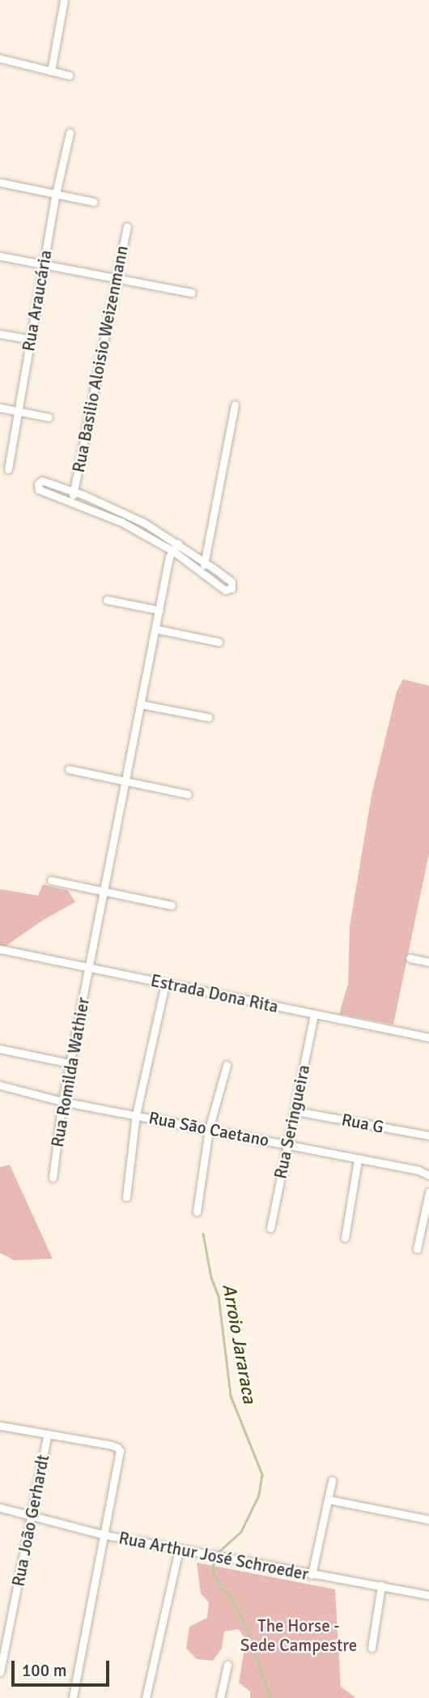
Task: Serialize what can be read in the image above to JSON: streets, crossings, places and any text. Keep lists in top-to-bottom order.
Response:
{
  "streets": {
    "street": [
      "Rua Araucária",
      "Rua Basilio Aloisio Weizenmann",
      "Estrada Dona Rita",
      "Rua Romilda Wathier",
      "Rua Seringueira",
      "Rua G",
      "Rua São Caetano",
      "Rua João Gerhardt",
      "Rua Arthur José Schroeder"
    ]
  },
  "crossings": [
    ["Estrada Dona Rita", "Rua Romilda Wathier"],
    ["Estrada Dona Rita", "Rua Seringueira"],
    ["Rua Romilda Wathier", "Rua São Caetano"],
    ["Rua Seringueira", "Rua G"],
    ["Rua Seringueira", "Rua São Caetano"],
    ["Rua João Gerhardt", "Rua Arthur José Schroeder"]
  ],
  "water": ["Arroio Jararaca"],
  "parks": ["The Horse - Sede Campestre"],
  "scale_bar": "100 m"
}
